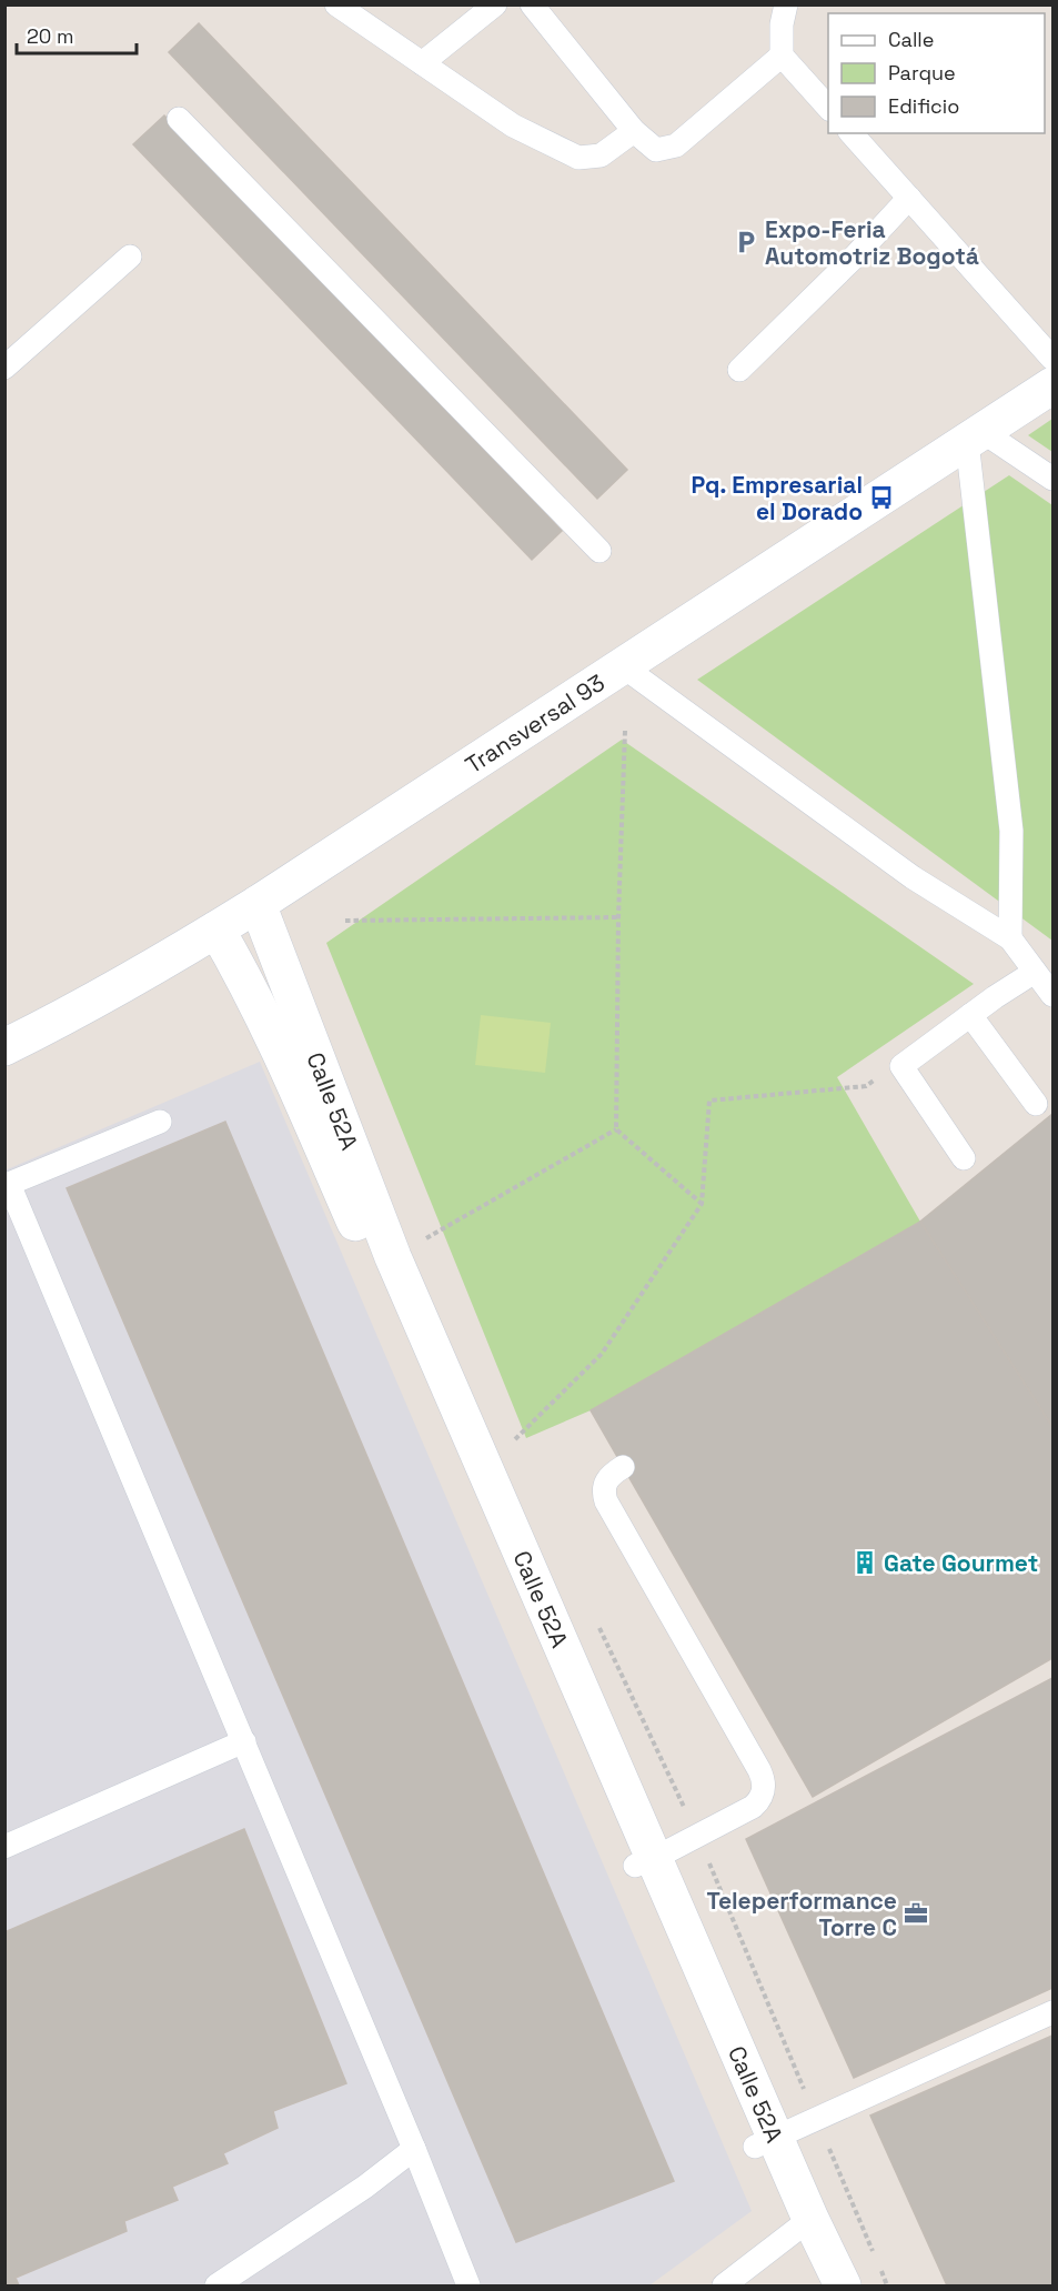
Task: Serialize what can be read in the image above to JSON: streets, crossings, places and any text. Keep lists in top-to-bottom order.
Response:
{
  "streets": {
    "street": ["Transversal 93", "Calle 52A"]
  },
  "crossings": [
    ["Transversal 93", "Calle 52A"]
  ],
  "places": {
    "parking": ["Expo-Feria Automotriz Bogotá"],
    "bus stop": ["Pq. Empresarial el Dorado"],
    "building": ["Gate Gourmet"],
    "office": ["Teleperformance Torre C"]
  },
  "legend": ["Calle", "Parque", "Edificio"],
  "scale_bar": "20 m"
}
